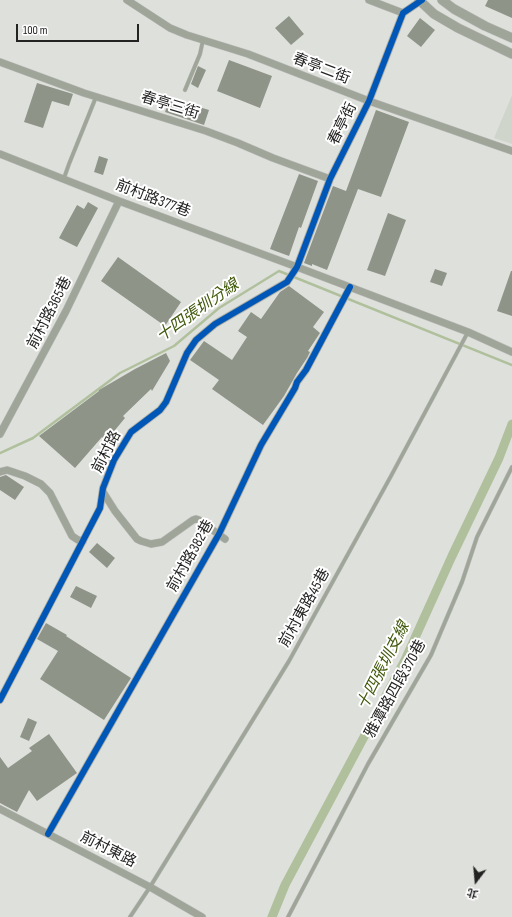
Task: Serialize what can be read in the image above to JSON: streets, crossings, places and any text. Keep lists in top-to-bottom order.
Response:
{
  "streets": {
    "street": [
      "春亭二街",
      "春亭三街",
      "春亭街",
      "前村路377巷",
      "前村路365巷",
      "前村路",
      "前村路382巷",
      "前村東路"
    ],
    "lane": ["前村東路45巷", "雅潭路四段370巷"]
  },
  "crossings": [
    ["春亭二街", "春亭街"],
    ["春亭三街", "春亭街"],
    ["春亭街", "前村路377巷"],
    ["春亭街", "前村路"],
    ["前村路377巷", "前村路365巷"],
    ["前村路377巷", "前村路"],
    ["前村路", "前村路382巷"],
    ["前村路382巷", "前村東路"],
    ["前村東路45巷", "前村東路"]
  ],
  "water": ["十四張圳分線", "十四張圳支線"],
  "scale_bar": "100 m",
  "north": "bottom"
}
